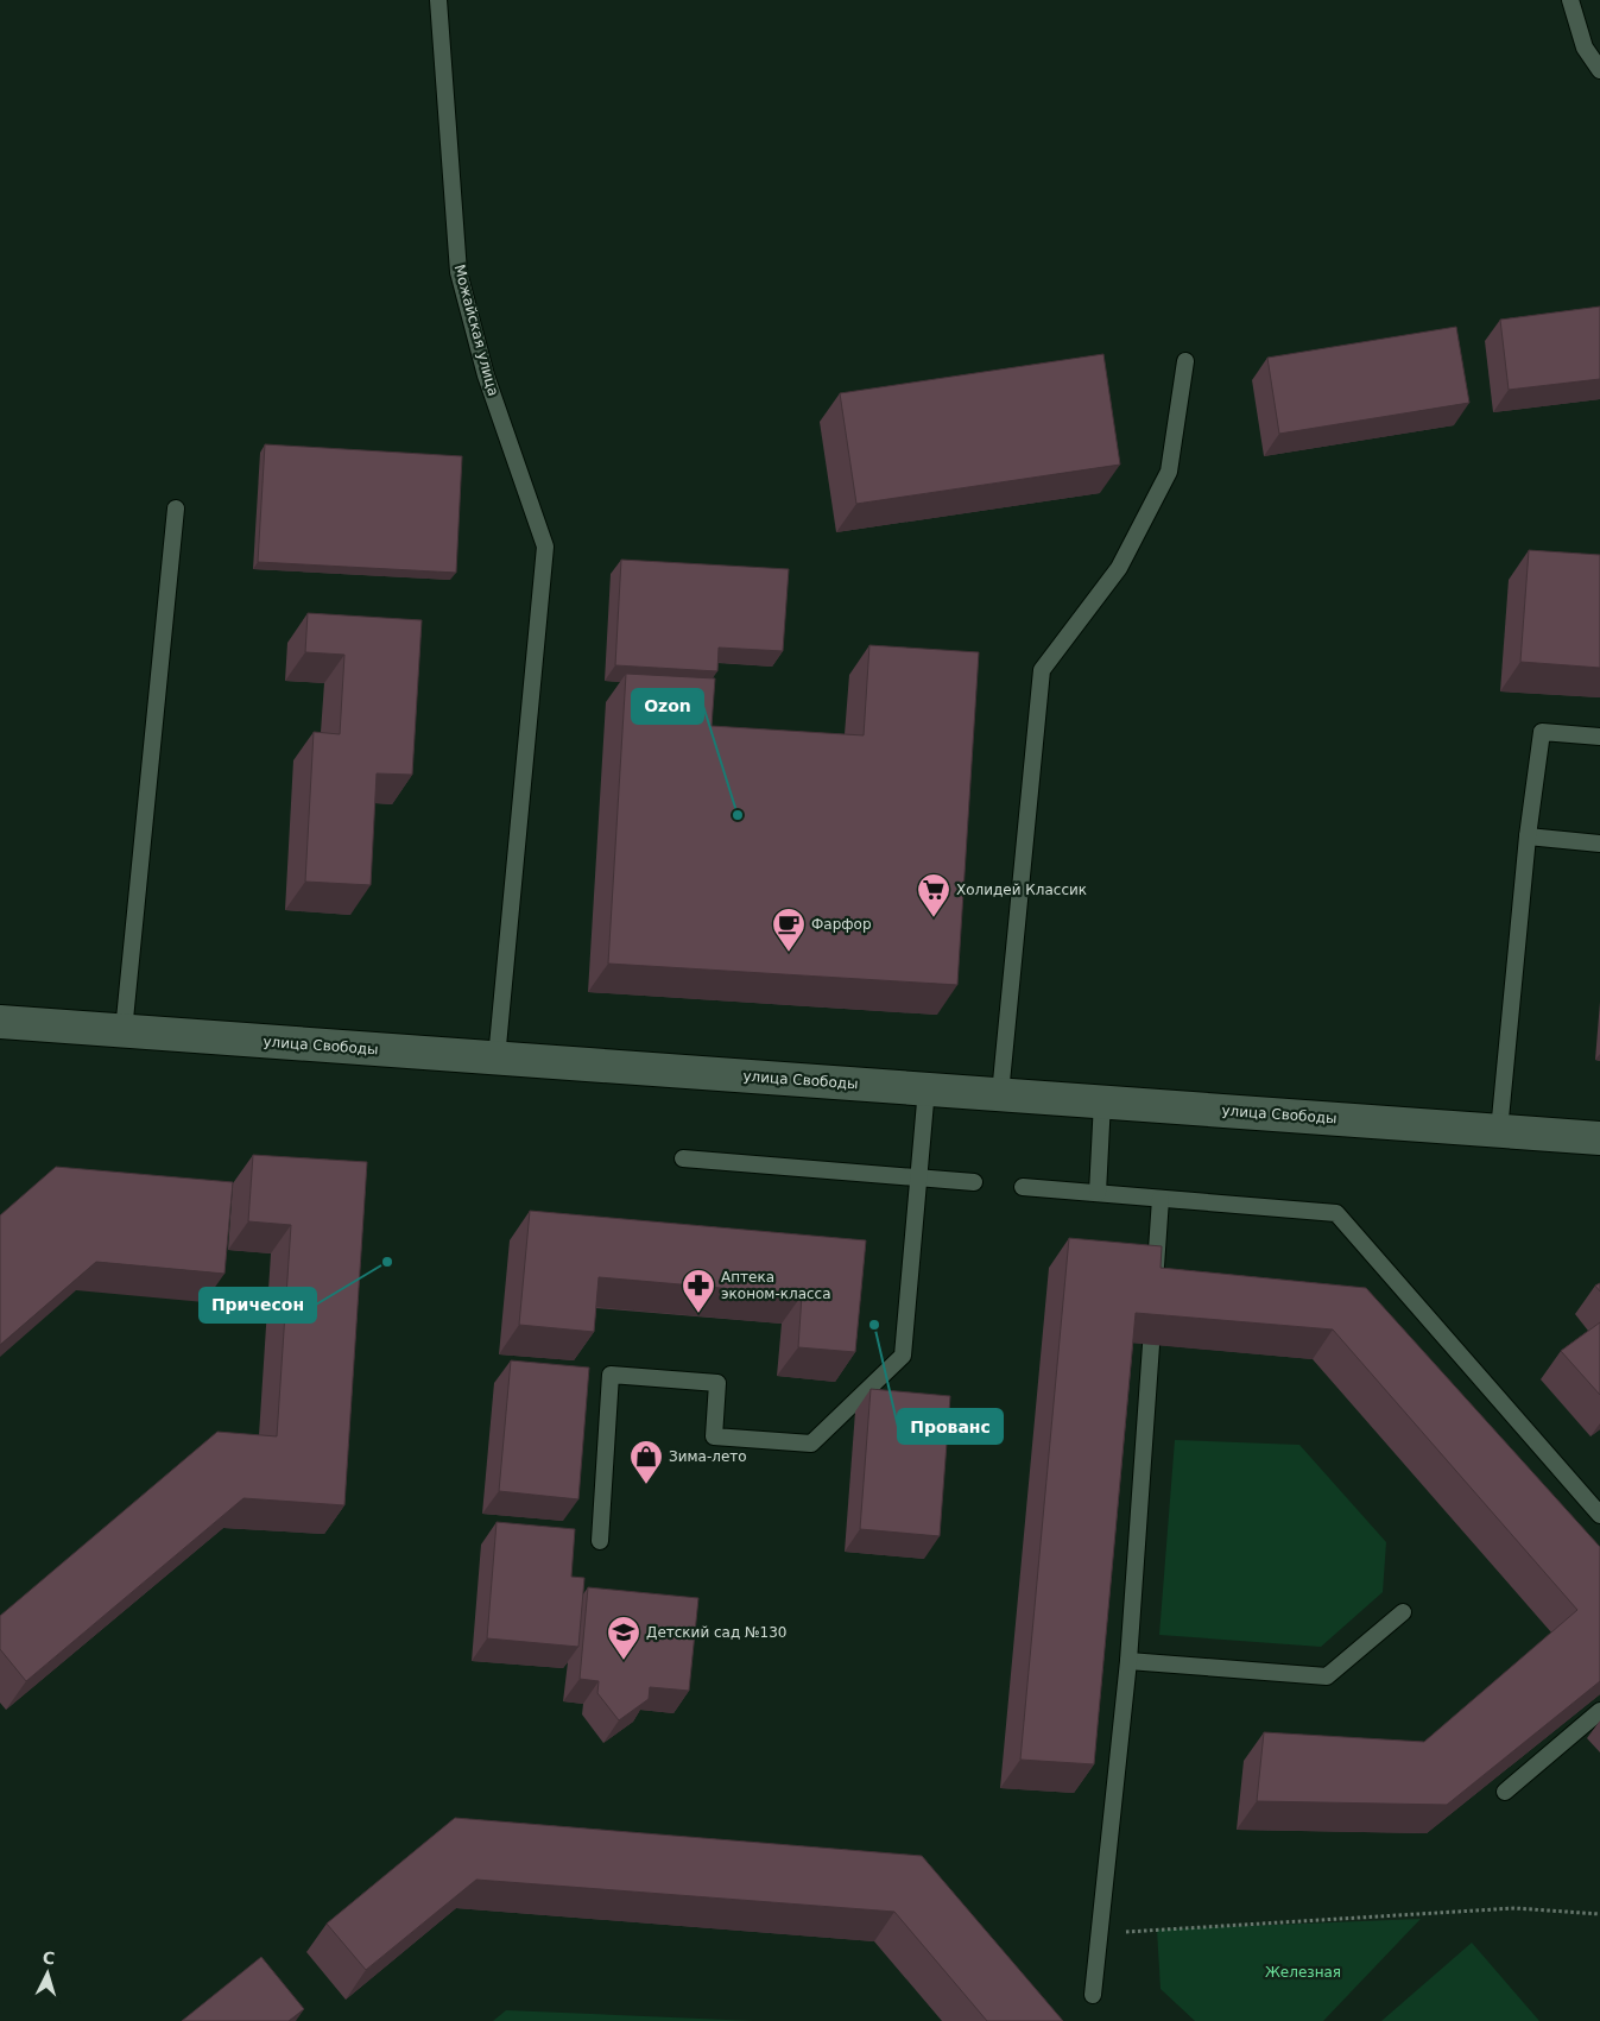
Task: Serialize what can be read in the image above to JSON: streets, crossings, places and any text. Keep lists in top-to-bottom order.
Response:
{
  "streets": {
    "street": ["улица Свободы"],
    "lane": ["Можайская улица"]
  },
  "crossings": [
    ["Можайская улица", "улица Свободы"]
  ],
  "parks": ["Железная"],
  "places": {
    "other": ["Ozon", "Причесон", "Прованс"],
    "supermarket": ["Холидей Классик"],
    "cafe": ["Фарфор"],
    "pharmacy": ["Аптека эконом-класса"],
    "shop": ["Зима-лето"],
    "school or university": ["Детский сад №130"]
  },
  "north": "top"
}
